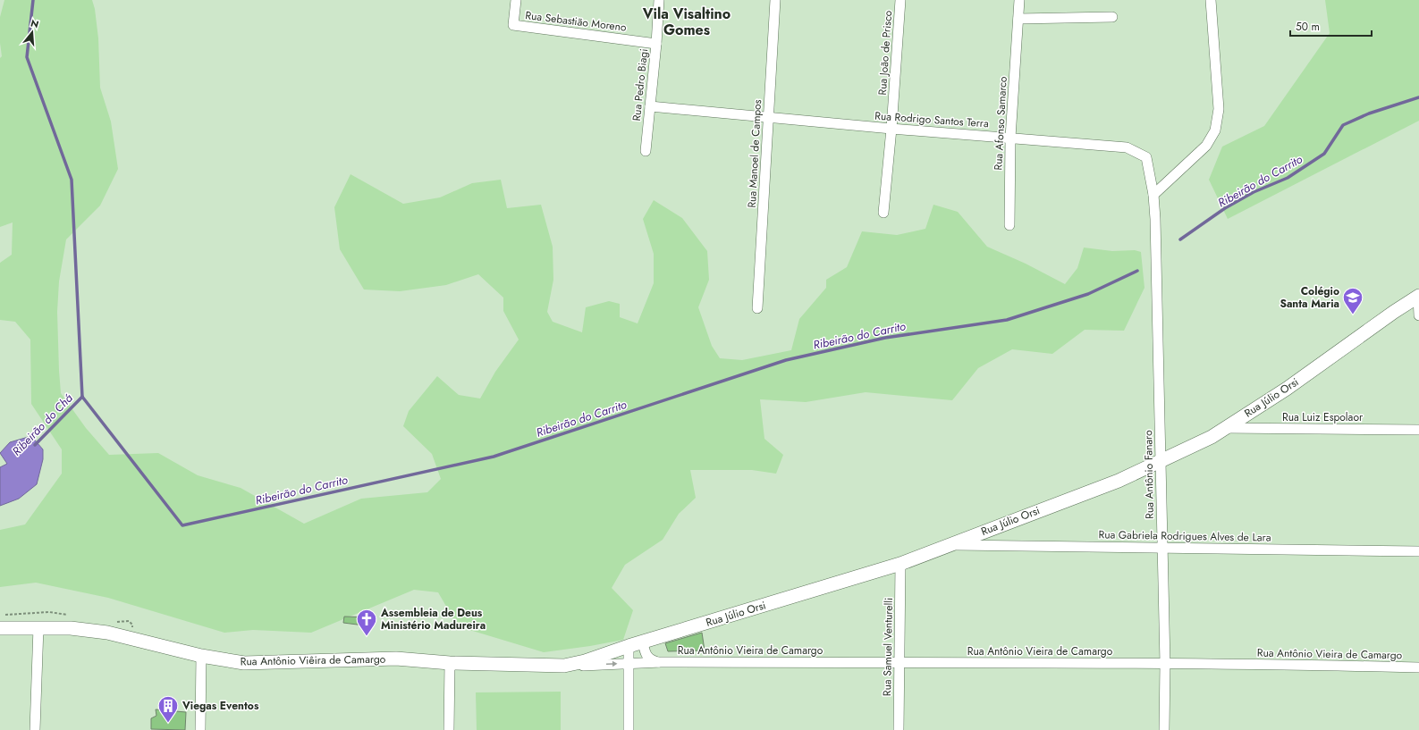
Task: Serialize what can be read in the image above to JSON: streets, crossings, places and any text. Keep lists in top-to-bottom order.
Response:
{
  "streets": {
    "main road": ["Rua Júlio Orsi", "Rua Antônio Viêira de Camargo"],
    "street": [
      "Rua Sebastião Moreno",
      "Rua João de Prisco",
      "Rua Pedro Biagi",
      "Rua Rodrigo Santos Terra",
      "Rua Afonso Samarco",
      "Rua Manoel de Campos",
      "Rua Luiz Espolaor",
      "Rua Antônio Fanaro",
      "Rua Gabriela Rodrigues Alves de Lara",
      "Rua Samuel Venturelli",
      "Rua Antônio Vieira de Camargo"
    ]
  },
  "crossings": [
    ["Rua Sebastião Moreno", "Rua Pedro Biagi"],
    ["Rua João de Prisco", "Rua Rodrigo Santos Terra"],
    ["Rua Pedro Biagi", "Rua Rodrigo Santos Terra"],
    ["Rua Rodrigo Santos Terra", "Rua Afonso Samarco"],
    ["Rua Rodrigo Santos Terra", "Rua Manoel de Campos"],
    ["Rua Rodrigo Santos Terra", "Rua Antônio Fanaro"],
    ["Rua Júlio Orsi", "Rua Luiz Espolaor"],
    ["Rua Júlio Orsi", "Rua Antônio Fanaro"],
    ["Rua Júlio Orsi", "Rua Gabriela Rodrigues Alves de Lara"],
    ["Rua Júlio Orsi", "Rua Samuel Venturelli"],
    ["Rua Júlio Orsi", "Rua Antônio Vieira de Camargo"],
    ["Rua Júlio Orsi", "Rua Antônio Viêira de Camargo"],
    ["Rua Antônio Fanaro", "Rua Gabriela Rodrigues Alves de Lara"],
    ["Rua Antônio Fanaro", "Rua Antônio Vieira de Camargo"],
    ["Rua Samuel Venturelli", "Rua Antônio Vieira de Camargo"],
    ["Rua Antônio Vieira de Camargo", "Rua Antônio Viêira de Camargo"]
  ],
  "districts": ["Vila Visaltino Gomes"],
  "water": ["Ribeirão do Carrito", "Ribeirão do Chá"],
  "places": {
    "school or university": ["Colégio Santa Maria"],
    "church": ["Assembleia de Deus Ministério Madureira"],
    "building": ["Viegas Eventos"]
  },
  "scale_bar": "50 m",
  "north": "top"
}
